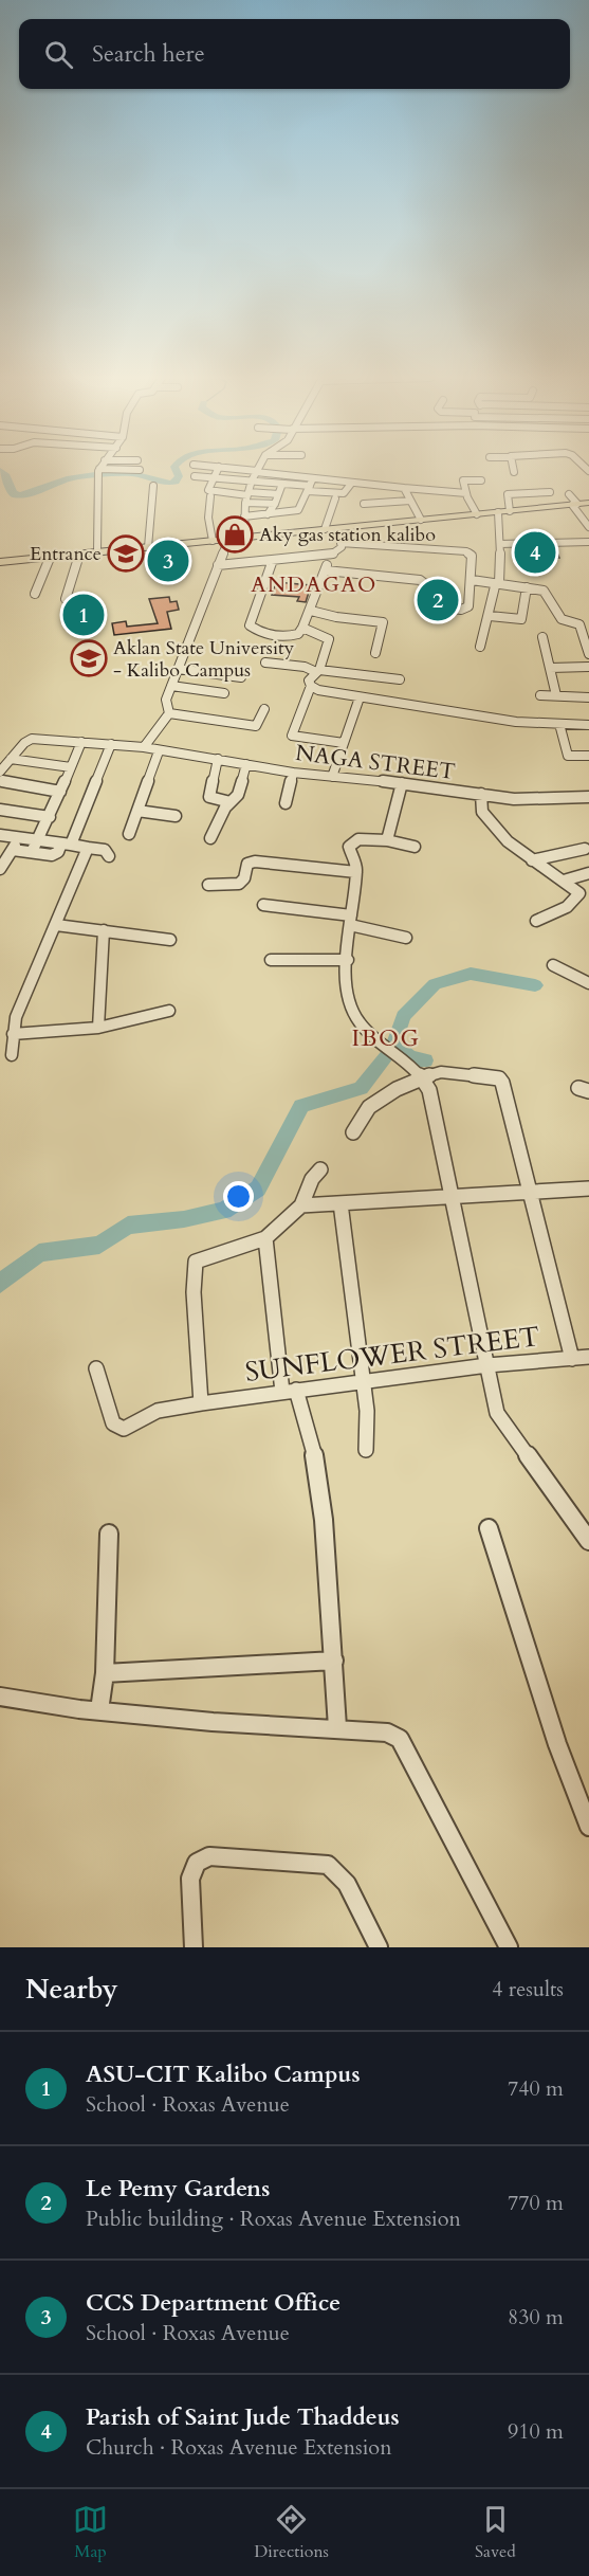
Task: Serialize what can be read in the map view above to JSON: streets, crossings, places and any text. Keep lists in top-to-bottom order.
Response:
{
  "streets": {
    "street": ["NAGA STREET", "SUNFLOWER STREET"]
  },
  "districts": ["ANDAGAO", "IBOG"],
  "places": {
    "shop": ["Aky gas station kalibo"],
    "school or university": ["Entrance", "Aklan State University - Kalibo Campus"]
  },
  "page": {
    "search": "Search here",
    "pins": [
      "4",
      "3",
      "2",
      "1"
    ],
    "heading": ["Nearby", "4 results"],
    "list": [
      {
        "mark": "1",
        "name": "ASU-CIT Kalibo Campus",
        "note": "School · Roxas Avenue",
        "value": "740 m"
      },
      {
        "mark": "2",
        "name": "Le Pemy Gardens",
        "note": "Public building · Roxas Avenue Extension",
        "value": "770 m"
      },
      {
        "mark": "3",
        "name": "CCS Department Office",
        "note": "School · Roxas Avenue",
        "value": "830 m"
      },
      {
        "mark": "4",
        "name": "Parish of Saint Jude Thaddeus",
        "note": "Church · Roxas Avenue Extension",
        "value": "910 m"
      }
    ],
    "nav": ["Map", "Directions", "Saved"]
  }
}
